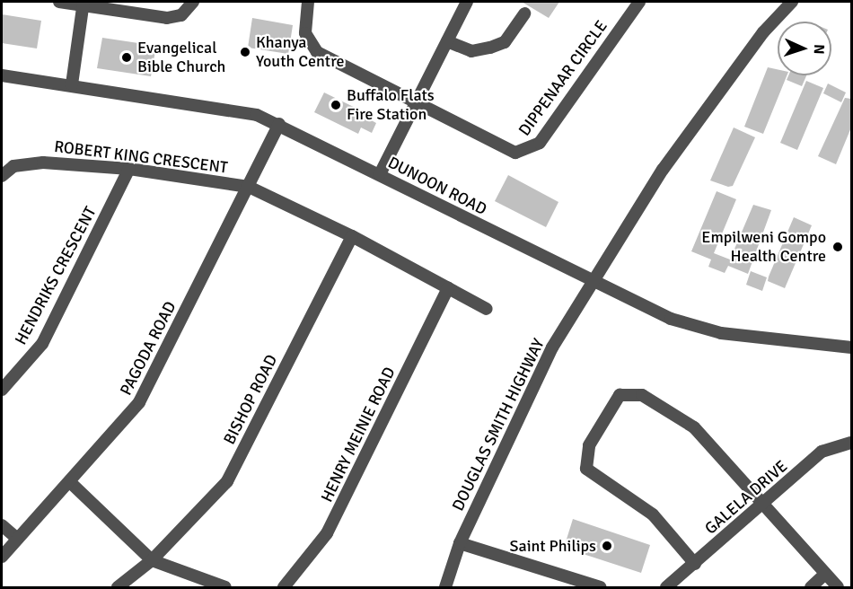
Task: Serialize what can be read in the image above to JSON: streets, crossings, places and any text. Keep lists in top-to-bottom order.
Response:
{
  "streets": {
    "street": [
      "DIPPENAAR CIRCLE",
      "ROBERT KING CRESCENT",
      "DUNOON ROAD",
      "HENDRIKS CRESCENT",
      "PAGODA ROAD",
      "BISHOP ROAD",
      "DOUGLAS SMITH HIGHWAY",
      "HENRY MEINIE ROAD",
      "GALELA DRIVE"
    ]
  },
  "crossings": [
    ["ROBERT KING CRESCENT", "HENDRIKS CRESCENT"],
    ["ROBERT KING CRESCENT", "PAGODA ROAD"],
    ["DUNOON ROAD", "PAGODA ROAD"],
    ["DUNOON ROAD", "DOUGLAS SMITH HIGHWAY"]
  ],
  "places": [
    "Khanya Youth Centre",
    "Evangelical Bible Church",
    "Buffalo Flats Fire Station",
    "Empilweni Gompo Health Centre",
    "Saint Philips"
  ],
  "north": "right"
}
